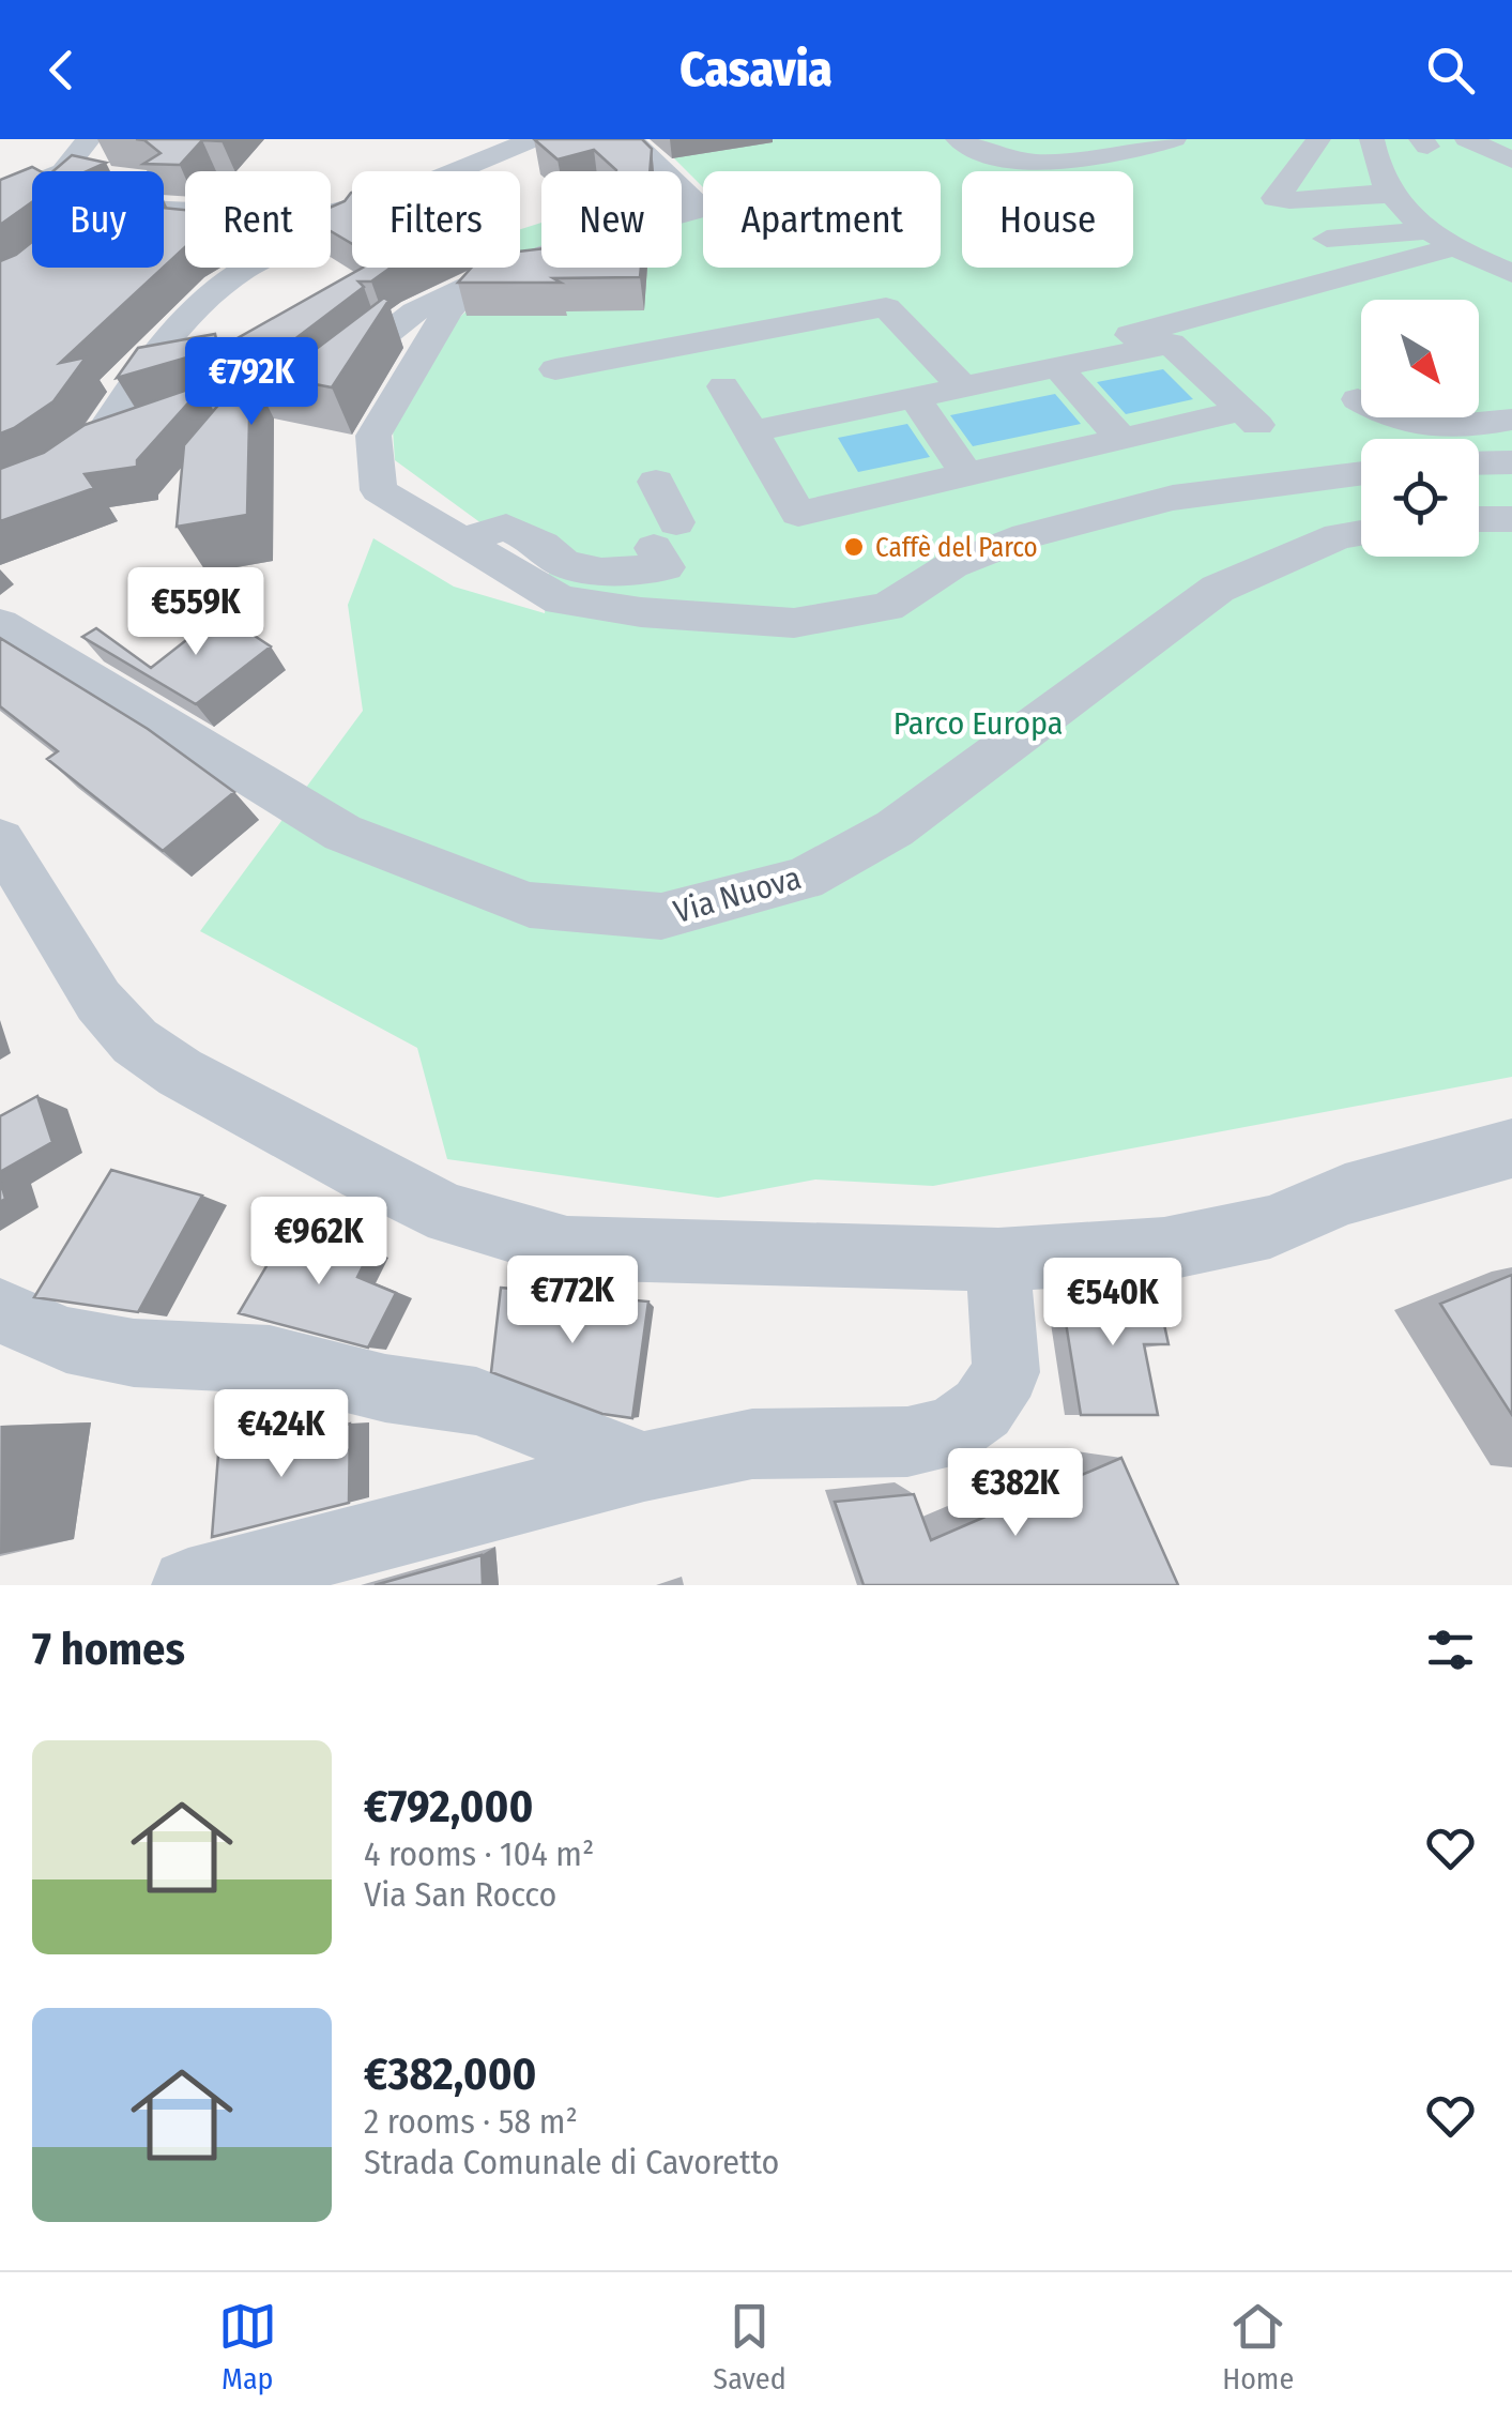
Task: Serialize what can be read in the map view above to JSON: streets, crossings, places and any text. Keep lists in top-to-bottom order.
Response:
{
  "streets": {
    "street": ["Via Nuova"]
  },
  "parks": ["Parco Europa"],
  "places": ["Caffè del Parco"],
  "north": "bottom right",
  "page": {
    "header": "Casavia",
    "chip": [
      "Buy",
      "Rent",
      "Filters",
      "New",
      "Apartment",
      "House"
    ],
    "price": [
      "€792K",
      "€559K",
      "€962K",
      "€772K",
      "€540K",
      "€424K",
      "€382K"
    ],
    "heading": "7 homes",
    "list": [
      {
        "name": "€792,000",
        "note": "4 rooms · 104 m² · Via San Rocco"
      },
      {
        "name": "€382,000",
        "note": "2 rooms · 58 m² · Strada Comunale di Cavoretto"
      }
    ],
    "tabs": ["Map", "Saved", "Home"]
  }
}
